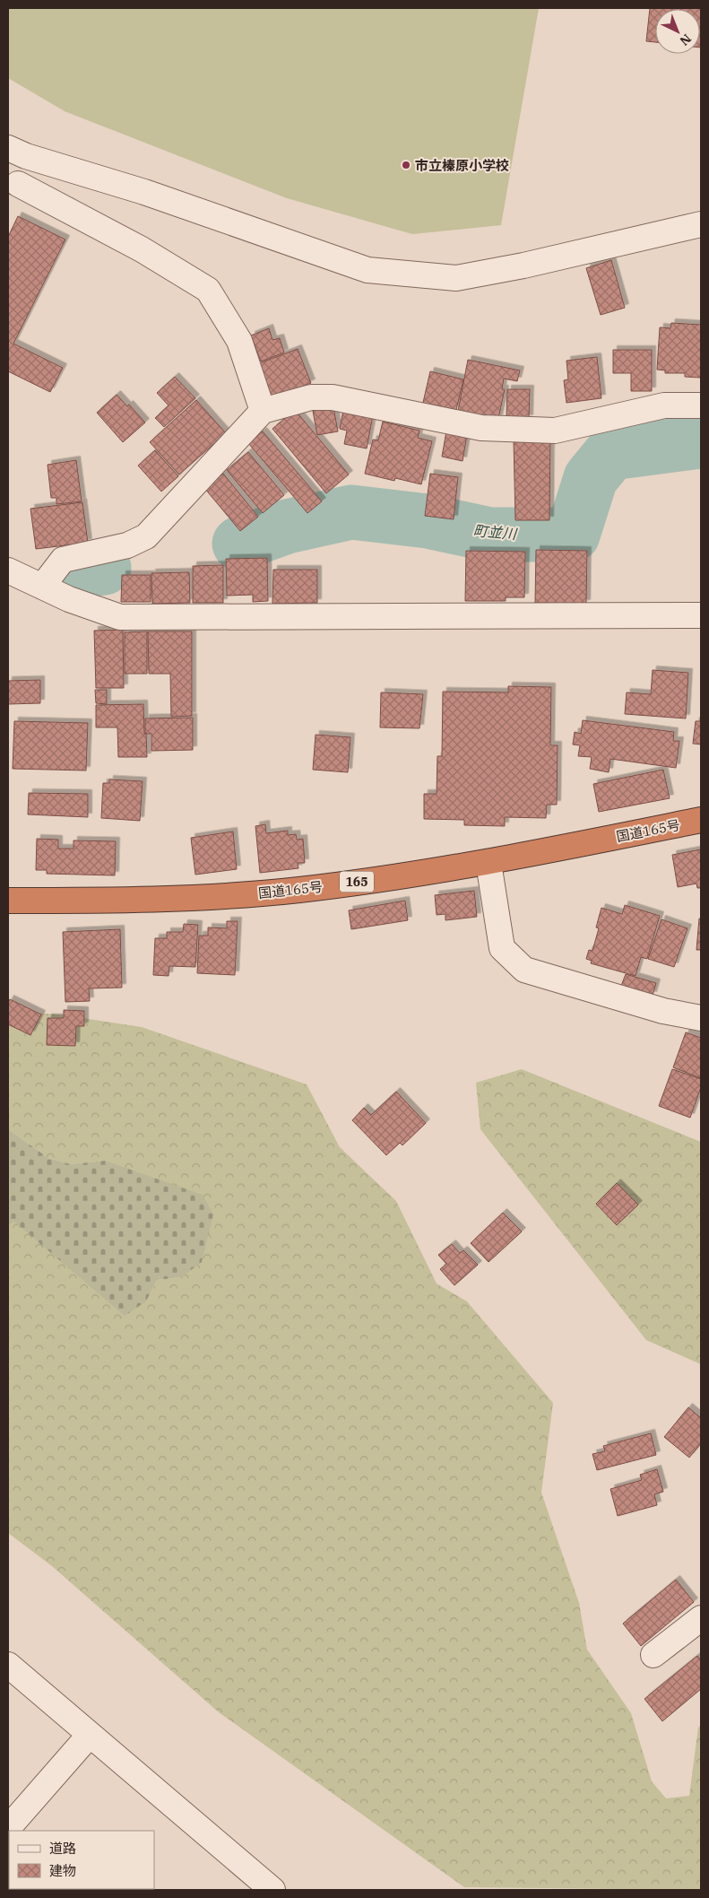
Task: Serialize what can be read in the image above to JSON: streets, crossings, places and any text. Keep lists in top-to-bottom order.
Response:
{
  "streets": {
    "highway": ["国道165号", "165"]
  },
  "water": ["町並川"],
  "places": ["市立榛原小学校"],
  "legend": ["道路", "建物"],
  "north": "bottom right"
}
